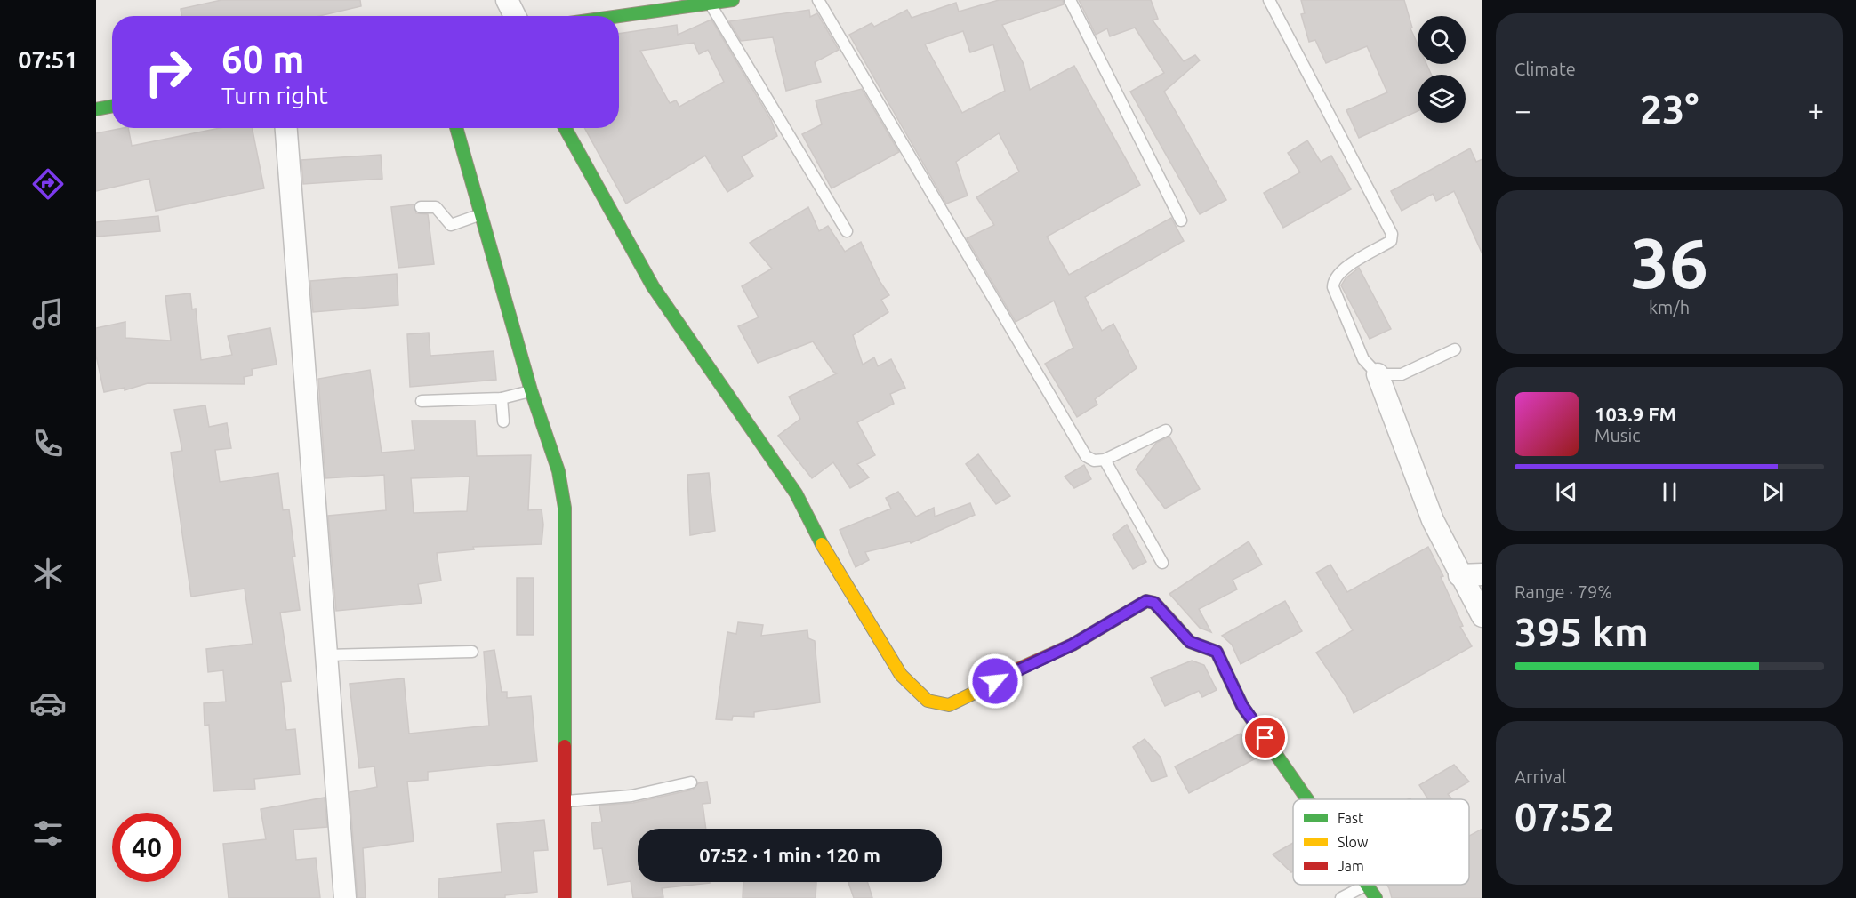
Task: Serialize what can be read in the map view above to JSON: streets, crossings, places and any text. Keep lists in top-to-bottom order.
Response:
{
  "legend": ["Fast", "Slow", "Jam"],
  "page": {
    "tabs": "07:51",
    "tile": [
      "Climate",
      ["36", "km/h"],
      ["Range · 79%", "395 km"],
      ["Arrival", "07:52"]
    ],
    "turn": ["60 m", "Turn right"],
    "heat": ["−", "23°", "+"],
    "song": ["103.9 FM", "Music"],
    "limit": "40",
    "trip": "07:52 · 1 min · 120 m"
  }
}
